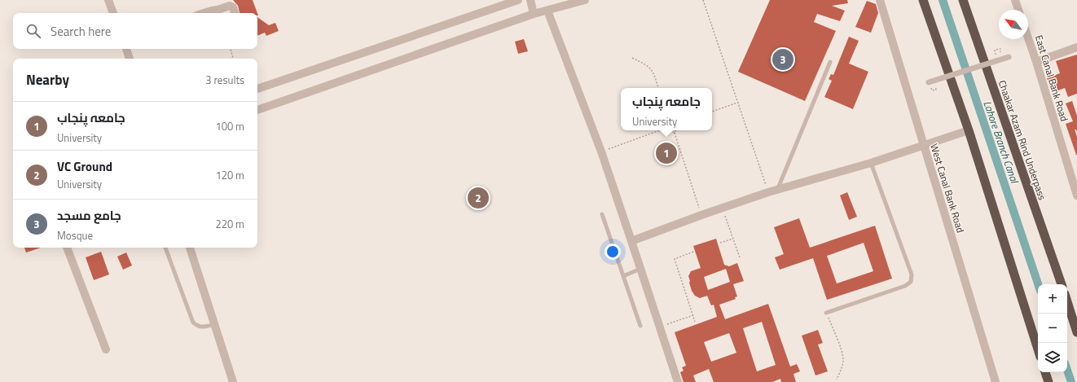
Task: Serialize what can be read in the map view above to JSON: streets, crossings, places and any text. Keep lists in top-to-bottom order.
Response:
{
  "streets": {
    "highway": ["Chaakar Azam Rind Underpass"],
    "street": ["East Canal Bank Road", "West Canal Bank Road"]
  },
  "water": ["Lahore Branch Canal"],
  "north": "top left",
  "page": {
    "search": "Search here",
    "pins": ["3", "1", "2"],
    "heading": ["Nearby", "3 results"],
    "popup": ["جامعہ پنجاب", "University"],
    "list": [
      {
        "mark": "1",
        "name": "جامعہ پنجاب",
        "note": "University",
        "value": "100 m"
      },
      {
        "mark": "2",
        "name": "VC Ground",
        "note": "University",
        "value": "120 m"
      },
      {
        "mark": "3",
        "name": "جامع مسجد",
        "note": "Mosque",
        "value": "220 m"
      }
    ],
    "map_buttons": ["+", "−"]
  }
}
